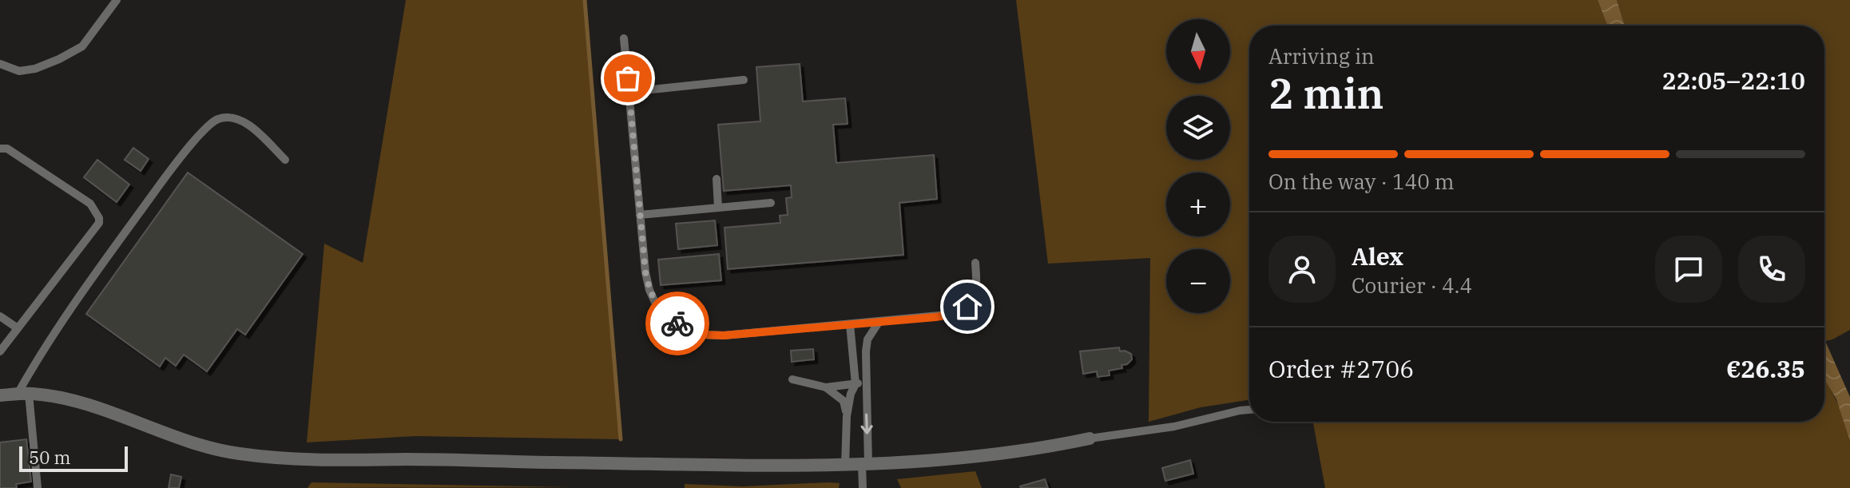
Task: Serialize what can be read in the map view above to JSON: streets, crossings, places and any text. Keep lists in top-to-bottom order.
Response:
{
  "scale_bar": "50 m",
  "north": "bottom",
  "page": {
    "map_buttons": ["+", "−"],
    "heading": ["2 min", "Arriving in", "22:05–22:10"],
    "panel": [
      "Alex",
      "Courier · 4.4",
      "Order #2706",
      "€26.35"
    ],
    "bar": "On the way · 140 m",
    "scale": "50 m"
  }
}
